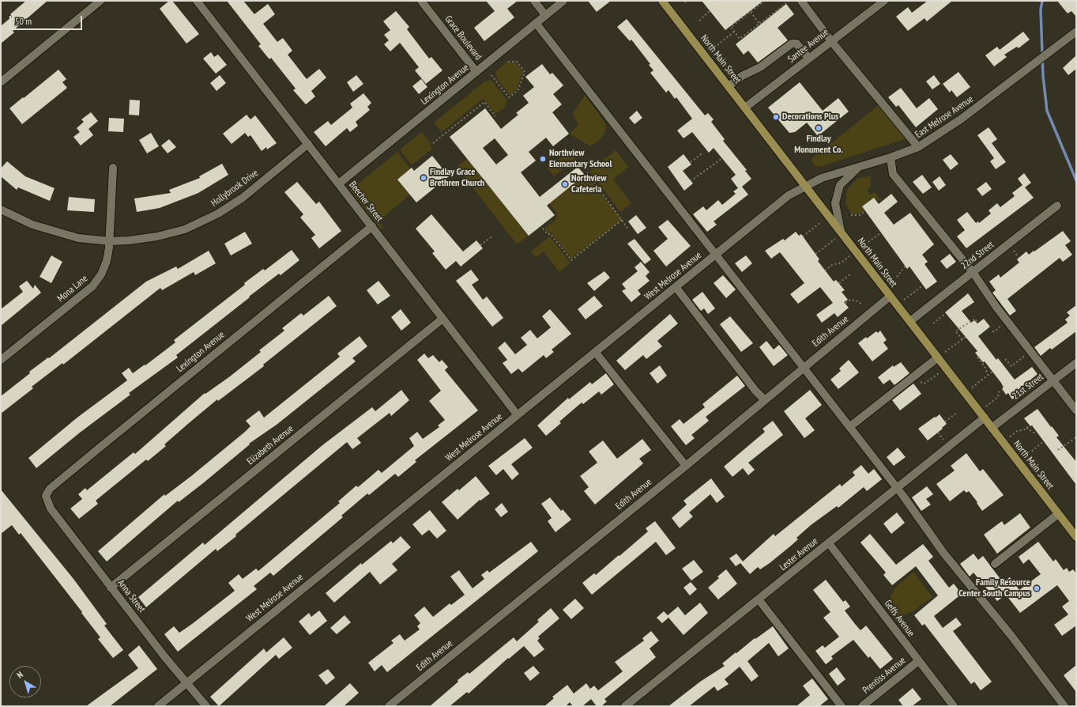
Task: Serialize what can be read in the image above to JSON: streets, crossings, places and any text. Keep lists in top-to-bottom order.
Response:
{
  "streets": {
    "main road": ["North Main Street"],
    "street": [
      "Grace Boulevard",
      "Santee Avenue",
      "Lexington Avenue",
      "East Melrose Avenue",
      "Hollybrook Drive",
      "Beecher Street",
      "22nd Street",
      "West Melrose Avenue",
      "Mona Lane",
      "Edith Avenue",
      "21st Street",
      "Elizabeth Avenue",
      "Lester Avenue",
      "Anna Street",
      "Geffs Avenue",
      "Prentiss Avenue"
    ]
  },
  "crossings": [
    ["Grace Boulevard", "Lexington Avenue"],
    ["Santee Avenue", "North Main Street"],
    ["North Main Street", "East Melrose Avenue"],
    ["North Main Street", "22nd Street"],
    ["North Main Street", "West Melrose Avenue"],
    ["North Main Street", "Edith Avenue"],
    ["North Main Street", "21st Street"],
    ["North Main Street", "Lester Avenue"],
    ["Lexington Avenue", "Beecher Street"],
    ["Lexington Avenue", "Anna Street"],
    ["East Melrose Avenue", "West Melrose Avenue"],
    ["Hollybrook Drive", "Beecher Street"],
    ["Hollybrook Drive", "Mona Lane"],
    ["Beecher Street", "West Melrose Avenue"],
    ["Beecher Street", "Elizabeth Avenue"],
    ["West Melrose Avenue", "Anna Street"],
    ["Elizabeth Avenue", "Anna Street"],
    ["Lester Avenue", "Geffs Avenue"],
    ["Geffs Avenue", "Prentiss Avenue"]
  ],
  "places": [
    "Decorations Plus",
    "Findlay Monument Co.",
    "Northview Elementary School",
    "Findlay Grace Brethren Church",
    "Northview Cafeteria",
    "Family Resource Center South Campus"
  ],
  "scale_bar": "50 m",
  "north": "top left"
}
